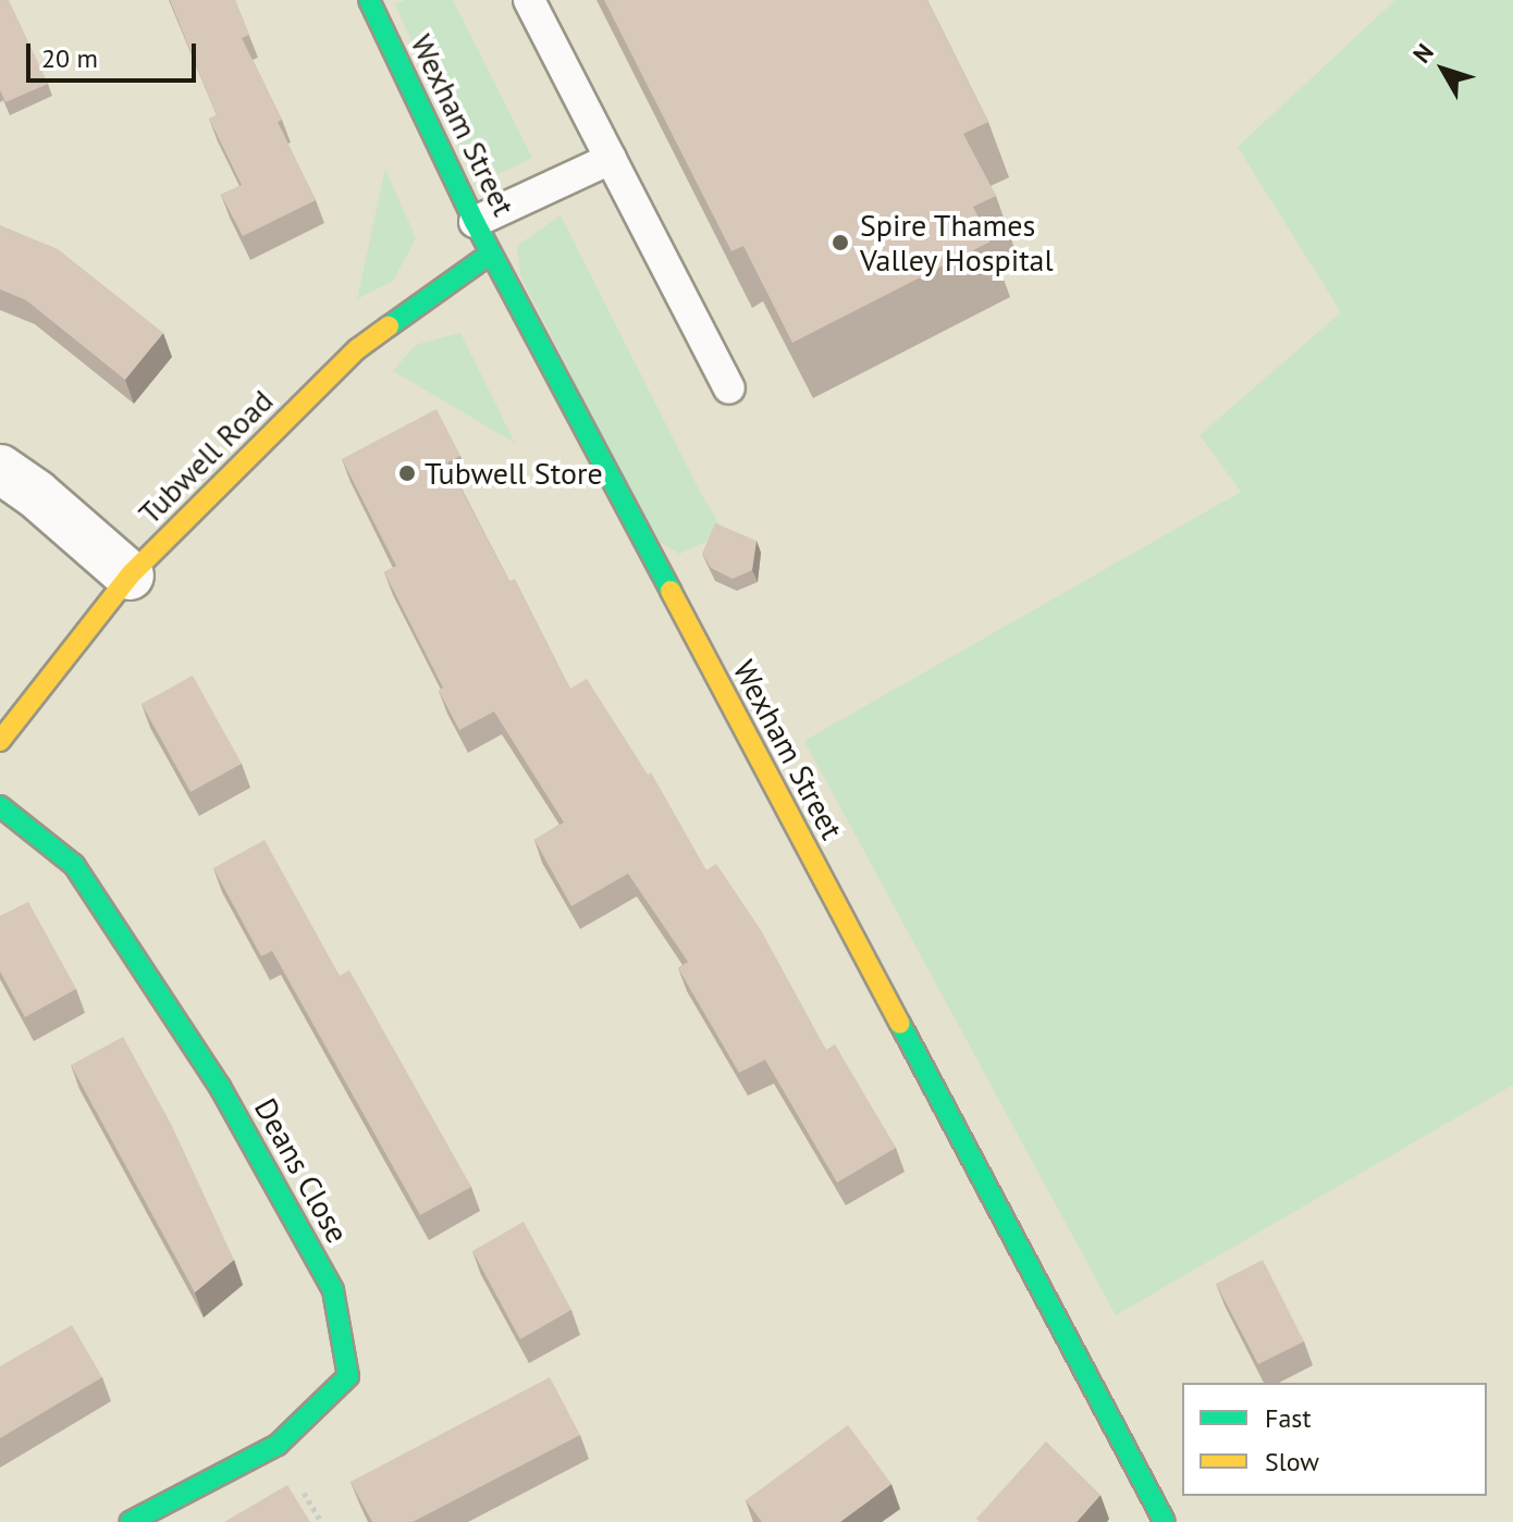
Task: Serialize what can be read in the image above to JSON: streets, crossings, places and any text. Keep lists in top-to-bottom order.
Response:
{
  "streets": {
    "street": ["Wexham Street", "Tubwell Road", "Deans Close"]
  },
  "crossings": [
    ["Wexham Street", "Tubwell Road"]
  ],
  "places": ["Spire Thames Valley Hospital", "Tubwell Store"],
  "legend": ["Fast", "Slow"],
  "scale_bar": "20 m",
  "north": "top left"
}
